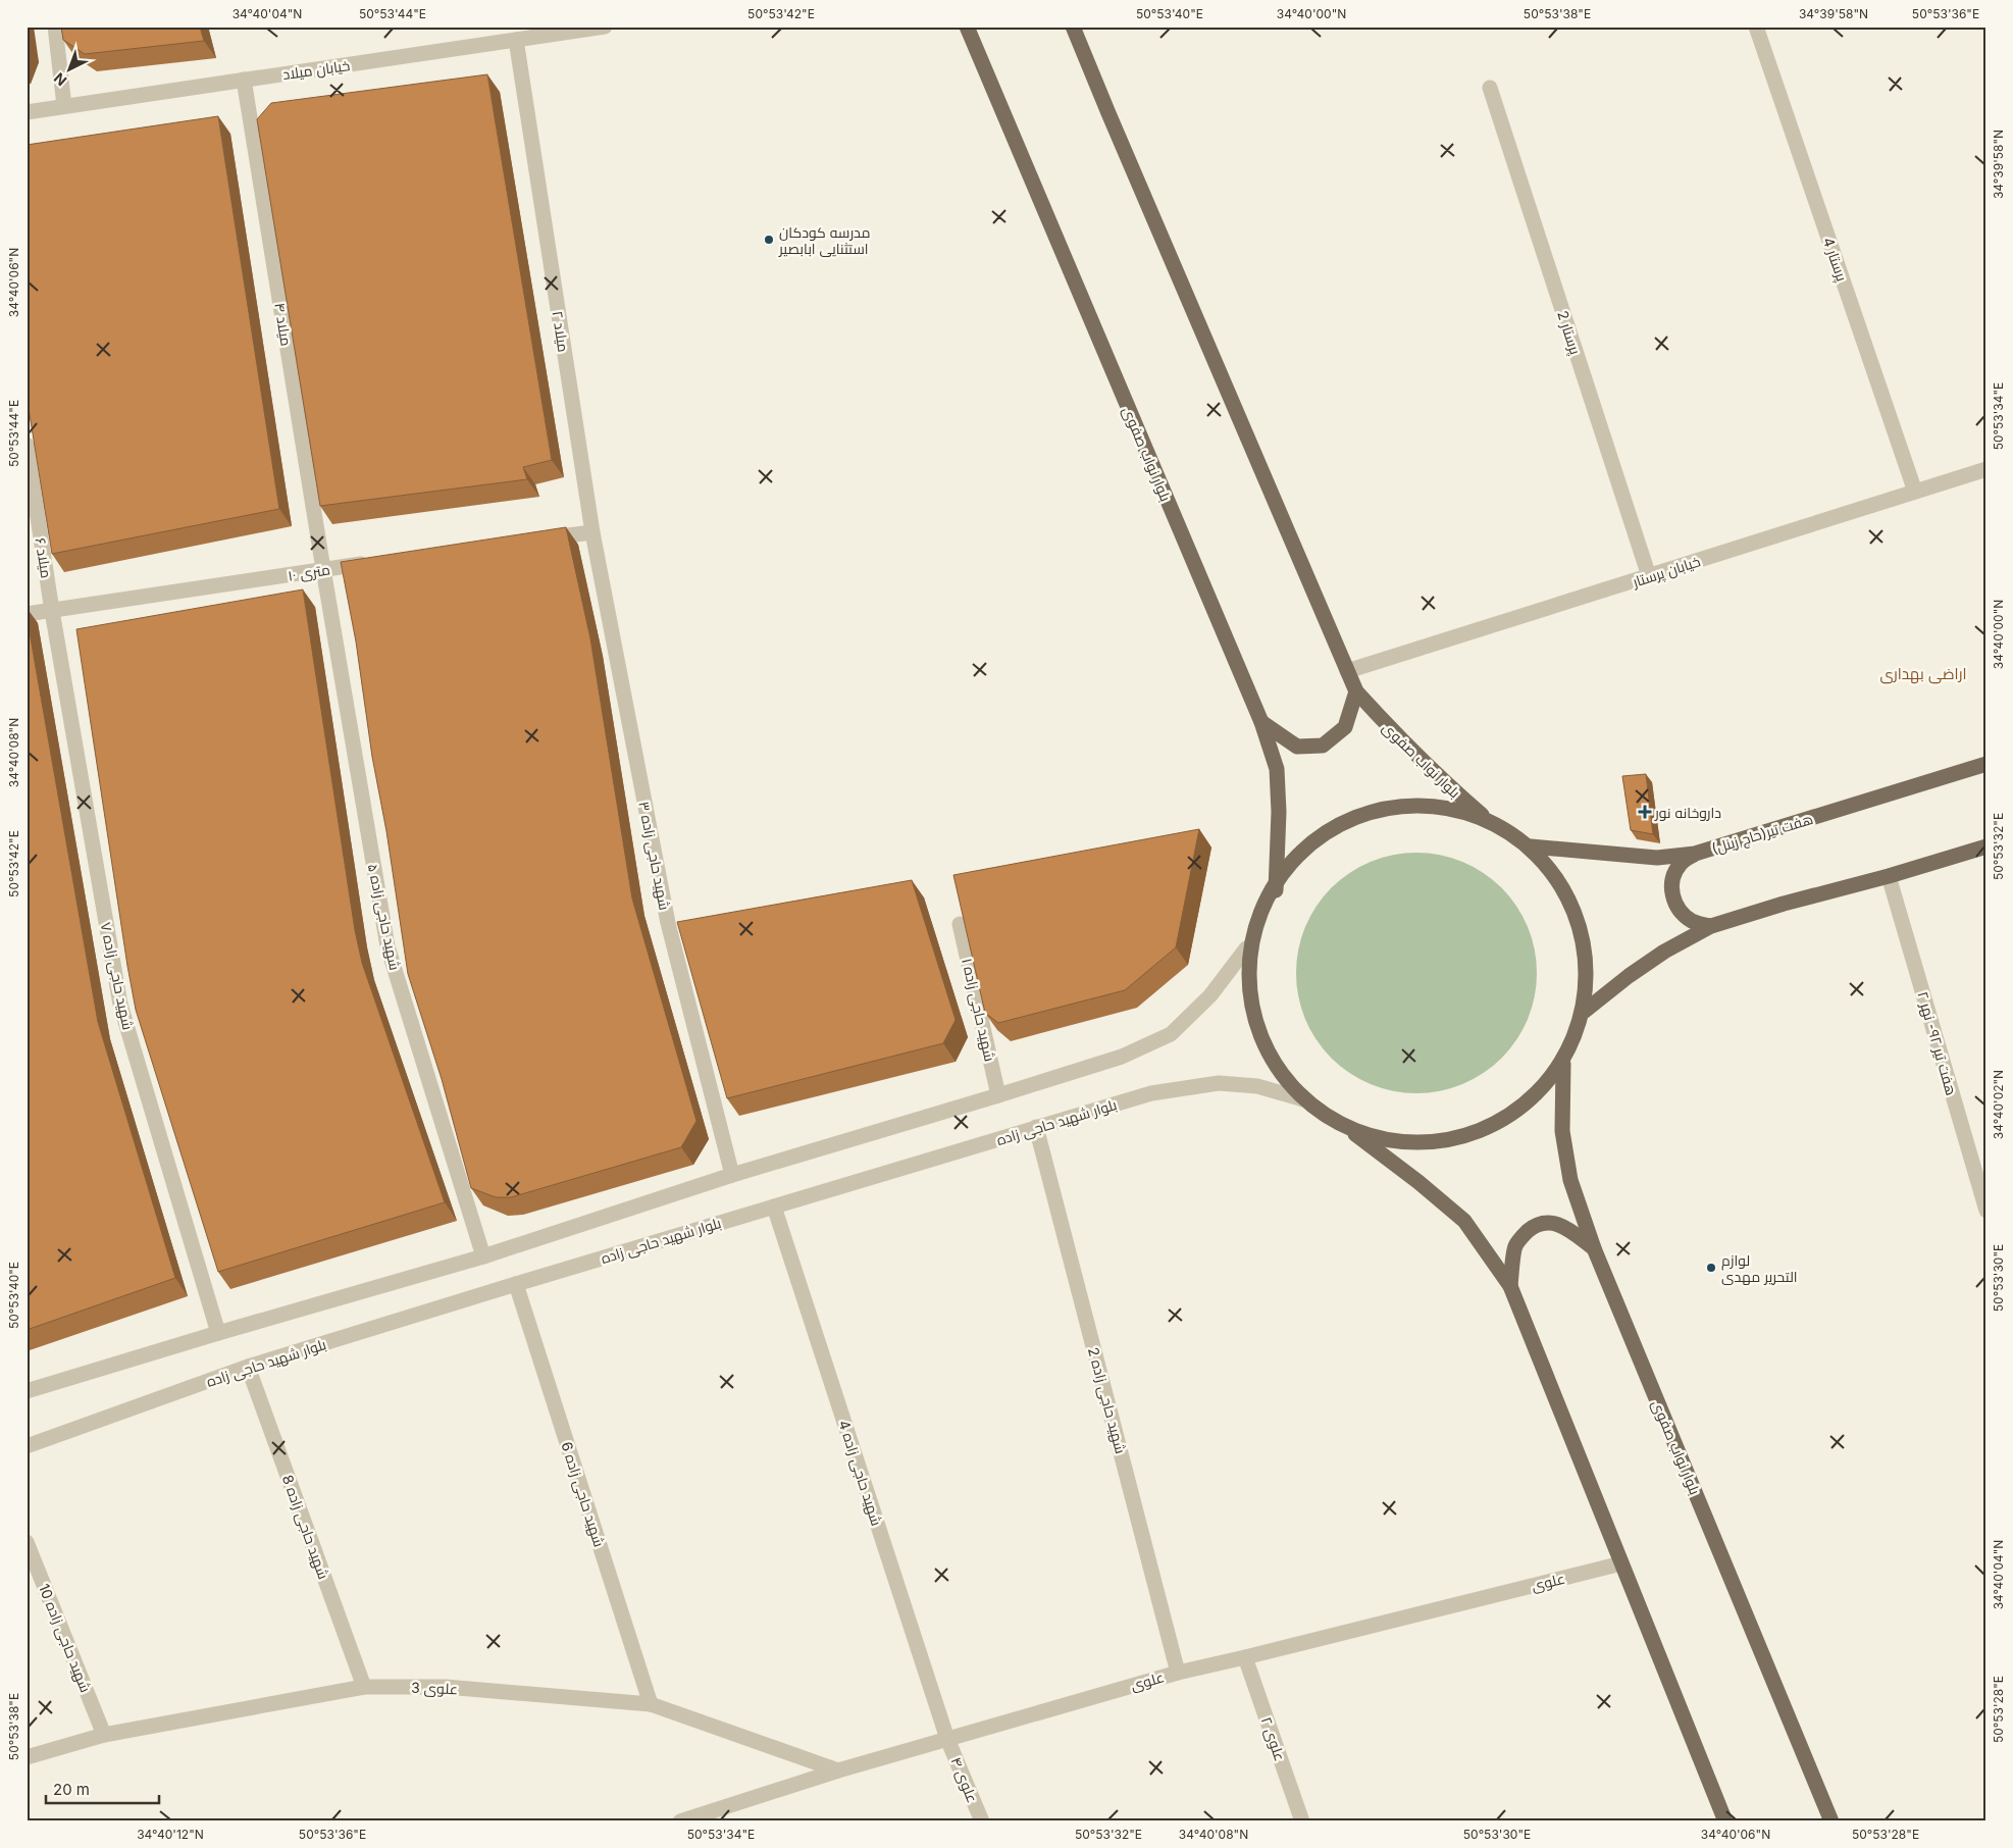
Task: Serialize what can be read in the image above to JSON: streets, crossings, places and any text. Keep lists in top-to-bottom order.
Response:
{
  "streets": {
    "main road": ["بلوار نواب صفوی", "هفت تیر(حاج زینل)"],
    "street": [
      "خیابان میلاد",
      "پرستار 4",
      "میلاد ۴",
      "میلاد ۲",
      "پرستار 2",
      "میلاد ۶",
      "خیابان پرستار",
      "۱۰ متری",
      "شهید حاجی زاده ۳",
      "شهید حاجی زاده ۵",
      "شهید حاجی زاده ۷",
      "شهید حاجی زاده ۱",
      "هفت تیر ۹۲- نهر ۲",
      "بلوار شهید حاجی زاده",
      "شهید حاجی زاده 2",
      "شهید حاجی زاده 4",
      "شهید حاجی زاده 6",
      "شهید حاجی زاده 8",
      "علوی",
      "شهید حاجی زاده 10",
      "علوی 3",
      "علوی ۲",
      "علوی ۴"
    ]
  },
  "crossings": [
    ["خیابان میلاد", "میلاد ۴"],
    ["خیابان میلاد", "میلاد ۲"],
    ["پرستار 4", "خیابان پرستار"],
    ["میلاد ۴", "۱۰ متری"],
    ["میلاد ۴", "شهید حاجی زاده ۵"],
    ["میلاد ۲", "شهید حاجی زاده ۳"],
    ["پرستار 2", "خیابان پرستار"],
    ["بلوار نواب صفوی", "خیابان پرستار"],
    ["میلاد ۶", "۱۰ متری"],
    ["میلاد ۶", "شهید حاجی زاده ۷"],
    ["۱۰ متری", "شهید حاجی زاده ۵"],
    ["۱۰ متری", "شهید حاجی زاده ۷"],
    ["بلوار شهید حاجی زاده", "شهید حاجی زاده 2"],
    ["بلوار شهید حاجی زاده", "شهید حاجی زاده 4"],
    ["بلوار شهید حاجی زاده", "شهید حاجی زاده 6"],
    ["بلوار شهید حاجی زاده", "شهید حاجی زاده 8"],
    ["شهید حاجی زاده 2", "علوی"],
    ["شهید حاجی زاده 4", "علوی"],
    ["شهید حاجی زاده 4", "علوی ۴"],
    ["شهید حاجی زاده 6", "علوی 3"],
    ["شهید حاجی زاده 8", "علوی 3"],
    ["علوی", "علوی 3"],
    ["علوی", "علوی ۲"],
    ["علوی", "علوی ۴"],
    ["شهید حاجی زاده 10", "علوی 3"]
  ],
  "districts": ["اراضی بهداری"],
  "places": {
    "other": ["مدرسه کودکان استثنایی ابابصیر", "لوازم التحریر مهدی"],
    "health": ["داروخانه نور"]
  },
  "scale_bar": "20 m",
  "north": "bottom left",
  "coordinates": [
    "34°40'04\"N",
    "50°53'44\"E",
    "50°53'42\"E",
    "50°53'40\"E",
    "34°40'00\"N",
    "50°53'38\"E",
    "34°39'58\"N",
    "50°53'36\"E",
    "34°40'06\"N",
    "50°53'34\"E",
    "34°40'08\"N",
    "50°53'32\"E",
    "34°40'02\"N",
    "50°53'30\"E",
    "50°53'28\"E",
    "34°40'12\"N"
  ]
}
